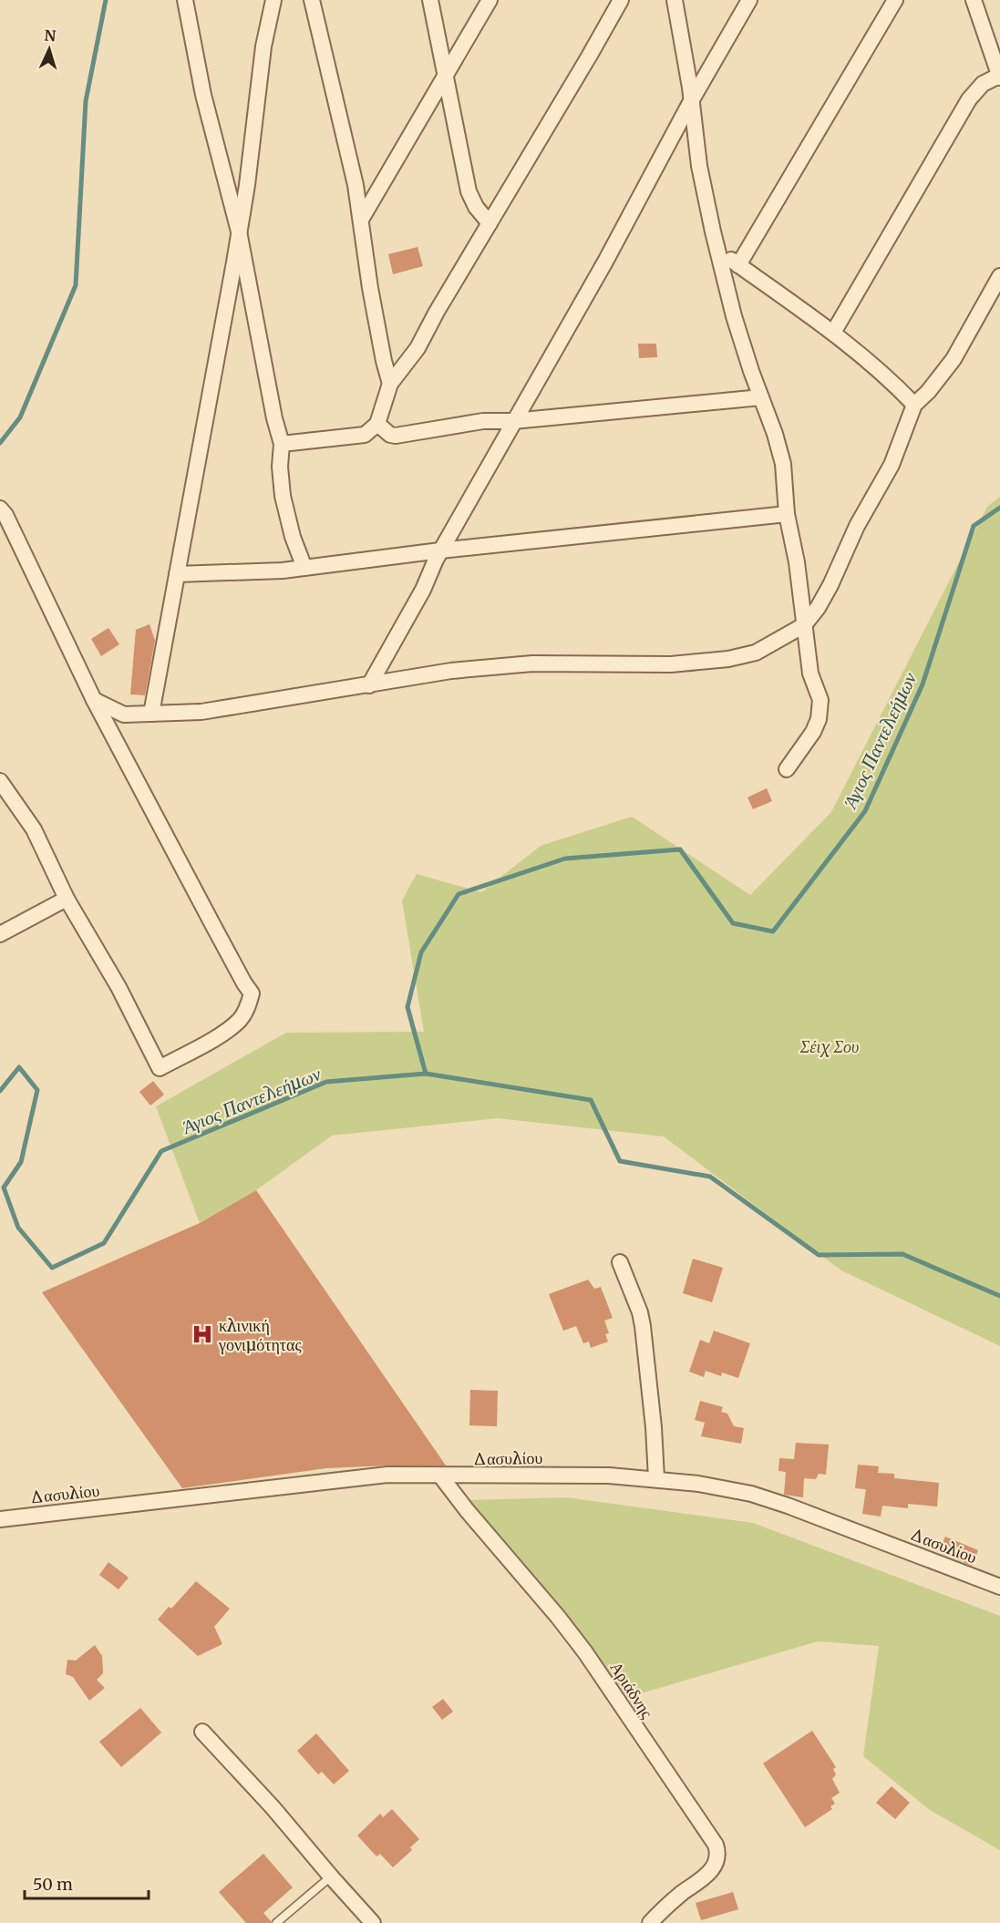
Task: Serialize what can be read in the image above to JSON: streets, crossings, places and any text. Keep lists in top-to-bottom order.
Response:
{
  "streets": {
    "street": ["Δασυλίου", "Αριάδνης"]
  },
  "crossings": [
    ["Δασυλίου", "Αριάδνης"]
  ],
  "water": ["Άγιος Παντελεήμων"],
  "parks": ["Σέιχ Σου"],
  "places": {
    "hospital": ["κλινική γονιμότητας"]
  },
  "scale_bar": "50 m",
  "north": "top"
}
